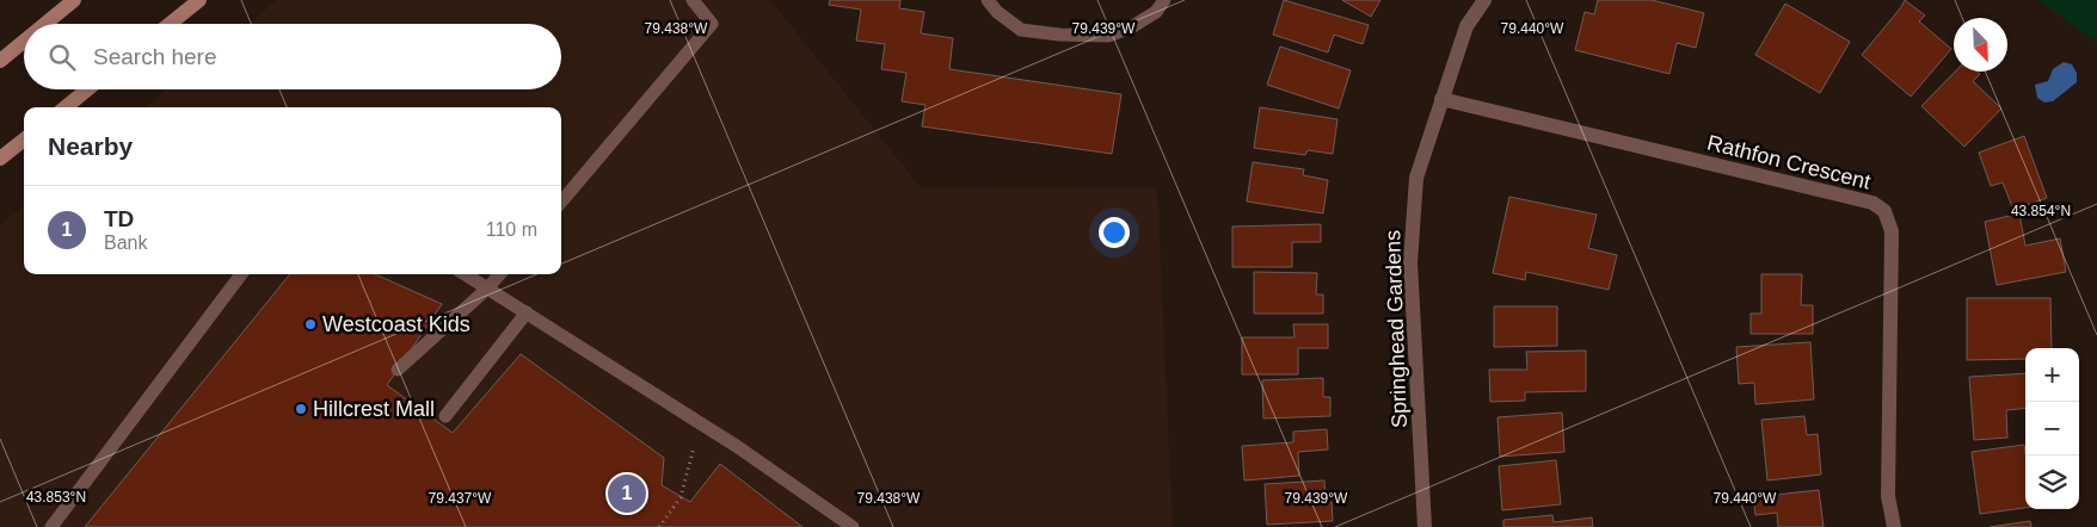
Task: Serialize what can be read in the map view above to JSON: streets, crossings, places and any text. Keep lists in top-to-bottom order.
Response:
{
  "streets": {
    "street": ["Rathfon Crescent", "Springhead Gardens"]
  },
  "crossings": [
    ["Rathfon Crescent", "Springhead Gardens"]
  ],
  "places": ["Westcoast Kids", "Hillcrest Mall"],
  "north": "bottom right",
  "page": {
    "search": "Search here",
    "heading": "Nearby",
    "list": [
      {
        "mark": "1",
        "name": "TD",
        "note": "Bank",
        "value": "110 m"
      }
    ],
    "map_buttons": ["+", "−"],
    "pins": "1"
  },
  "coordinates": [
    "79.438°W",
    "79.439°W",
    "79.440°W",
    "43.854°N",
    "43.853°N",
    "79.437°W"
  ]
}
